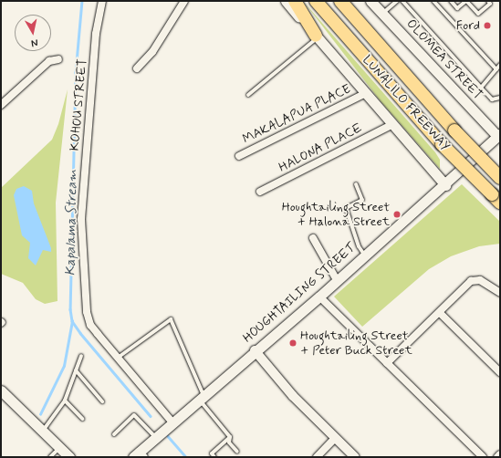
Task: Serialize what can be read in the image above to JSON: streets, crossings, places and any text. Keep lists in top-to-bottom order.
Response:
{
  "streets": {
    "highway": ["LUNALILO FREEWAY"],
    "main road": ["OLOMEA STREET", "HOUGHTAILING STREET"],
    "street": ["KOHOU STREET", "MAKALAPUA PLACE", "HALONA PLACE"]
  },
  "crossings": [
    ["OLOMEA STREET", "HOUGHTAILING STREET"],
    ["KOHOU STREET", "HOUGHTAILING STREET"]
  ],
  "water": ["Kapalama Stream"],
  "places": ["Ford", "Houghtailing Street + Halona Street", "Houghtailing Street + Peter Buck Street"],
  "north": "bottom"
}
